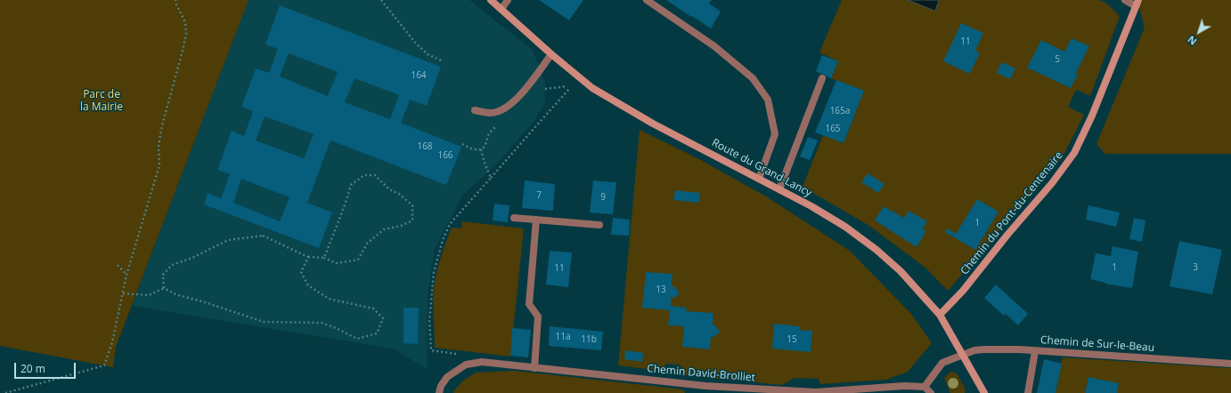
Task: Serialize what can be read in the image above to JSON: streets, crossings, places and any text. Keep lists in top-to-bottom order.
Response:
{
  "streets": {
    "street": [
      "Route du Grand-Lancy",
      "Chemin du Pont-du-Centenaire",
      "Chemin de Sur-le-Beau",
      "Chemin David-Brolliet"
    ]
  },
  "crossings": [
    ["Route du Grand-Lancy", "Chemin du Pont-du-Centenaire"],
    ["Route du Grand-Lancy", "Chemin de Sur-le-Beau"]
  ],
  "parks": ["Parc de la Mairie"],
  "house_numbers": [
    "11",
    "5",
    "164",
    "165a",
    "165",
    "168",
    "166",
    "7",
    "9",
    "1",
    "1",
    "3",
    "11",
    "13",
    "11a",
    "11b",
    "15"
  ],
  "scale_bar": "20 m",
  "north": "bottom left"
}
